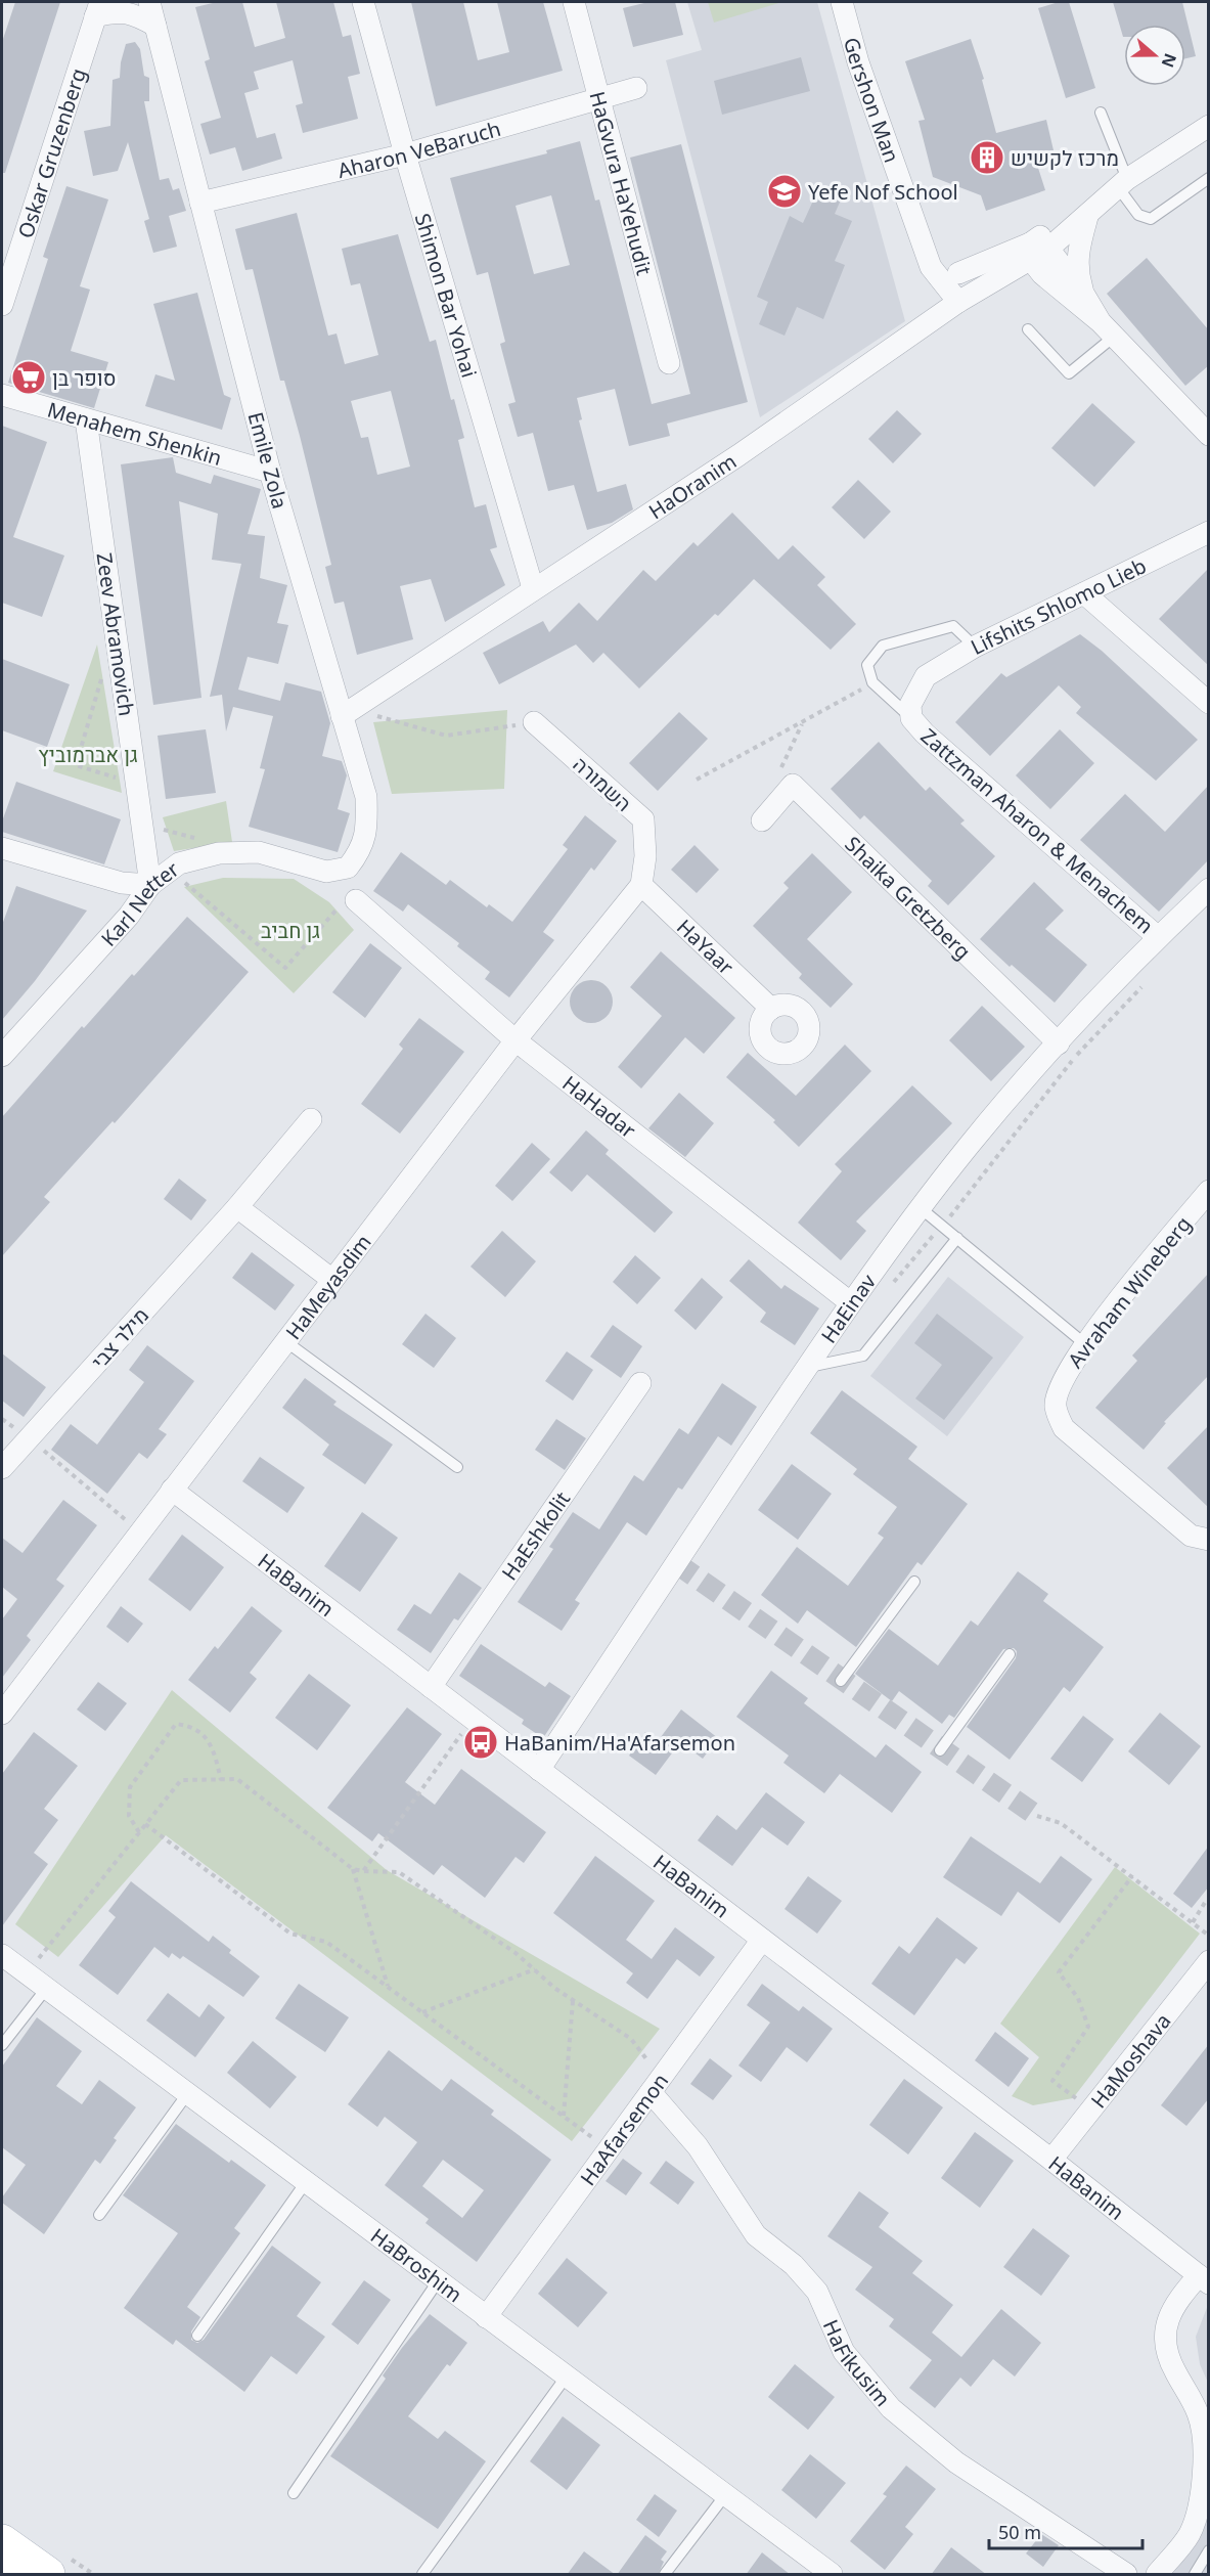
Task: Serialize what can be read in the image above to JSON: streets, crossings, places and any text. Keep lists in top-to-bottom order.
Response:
{
  "streets": {
    "street": [
      "Gershon Man",
      "Aharon VeBaruch",
      "Oskar Gruzenberg",
      "HaGvura HaYehudit",
      "Shimon Bar Yohai",
      "Menahem Shenkin",
      "Emile Zola",
      "HaOranim",
      "Lifshits Shlomo Lieb",
      "Zeev Abramovich",
      "השמורה",
      "Zattzman Aharon & Menachem",
      "Shaika Gretzberg",
      "Karl Netter",
      "HaYaar",
      "HaHadar",
      "HaMeyasdim",
      "Avraham Wineberg",
      "HaEinav",
      "מילר צבי",
      "HaEshkolit",
      "HaBanim",
      "HaMoshava",
      "HaAfarsemon",
      "HaBroshim",
      "HaFikusim"
    ]
  },
  "crossings": [
    ["Gershon Man", "HaOranim"],
    ["Aharon VeBaruch", "HaGvura HaYehudit"],
    ["Aharon VeBaruch", "Shimon Bar Yohai"],
    ["Aharon VeBaruch", "Emile Zola"],
    ["Shimon Bar Yohai", "HaOranim"],
    ["Menahem Shenkin", "Emile Zola"],
    ["Menahem Shenkin", "Zeev Abramovich"],
    ["Emile Zola", "HaOranim"],
    ["Emile Zola", "Karl Netter"],
    ["Lifshits Shlomo Lieb", "Zattzman Aharon & Menachem"],
    ["Zeev Abramovich", "Karl Netter"],
    ["השמורה", "HaYaar"],
    ["השמורה", "HaMeyasdim"],
    ["Zattzman Aharon & Menachem", "HaEinav"],
    ["Shaika Gretzberg", "HaEinav"],
    ["HaYaar", "HaMeyasdim"],
    ["HaHadar", "HaMeyasdim"],
    ["HaHadar", "HaEinav"],
    ["HaMeyasdim", "HaBanim"],
    ["HaEinav", "HaBanim"],
    ["HaEshkolit", "HaBanim"],
    ["HaBanim", "HaMoshava"],
    ["HaBanim", "HaAfarsemon"],
    ["HaAfarsemon", "HaBroshim"],
    ["HaAfarsemon", "HaFikusim"]
  ],
  "parks": ["גן אברמוביץ", "גן חביב"],
  "places": {
    "building": ["מרכז לקשיש"],
    "school or university": ["Yefe Nof School"],
    "supermarket": ["סופר בן"],
    "bus stop": ["HaBanim/Ha'Afarsemon"]
  },
  "scale_bar": "50 m",
  "north": "right"
}
